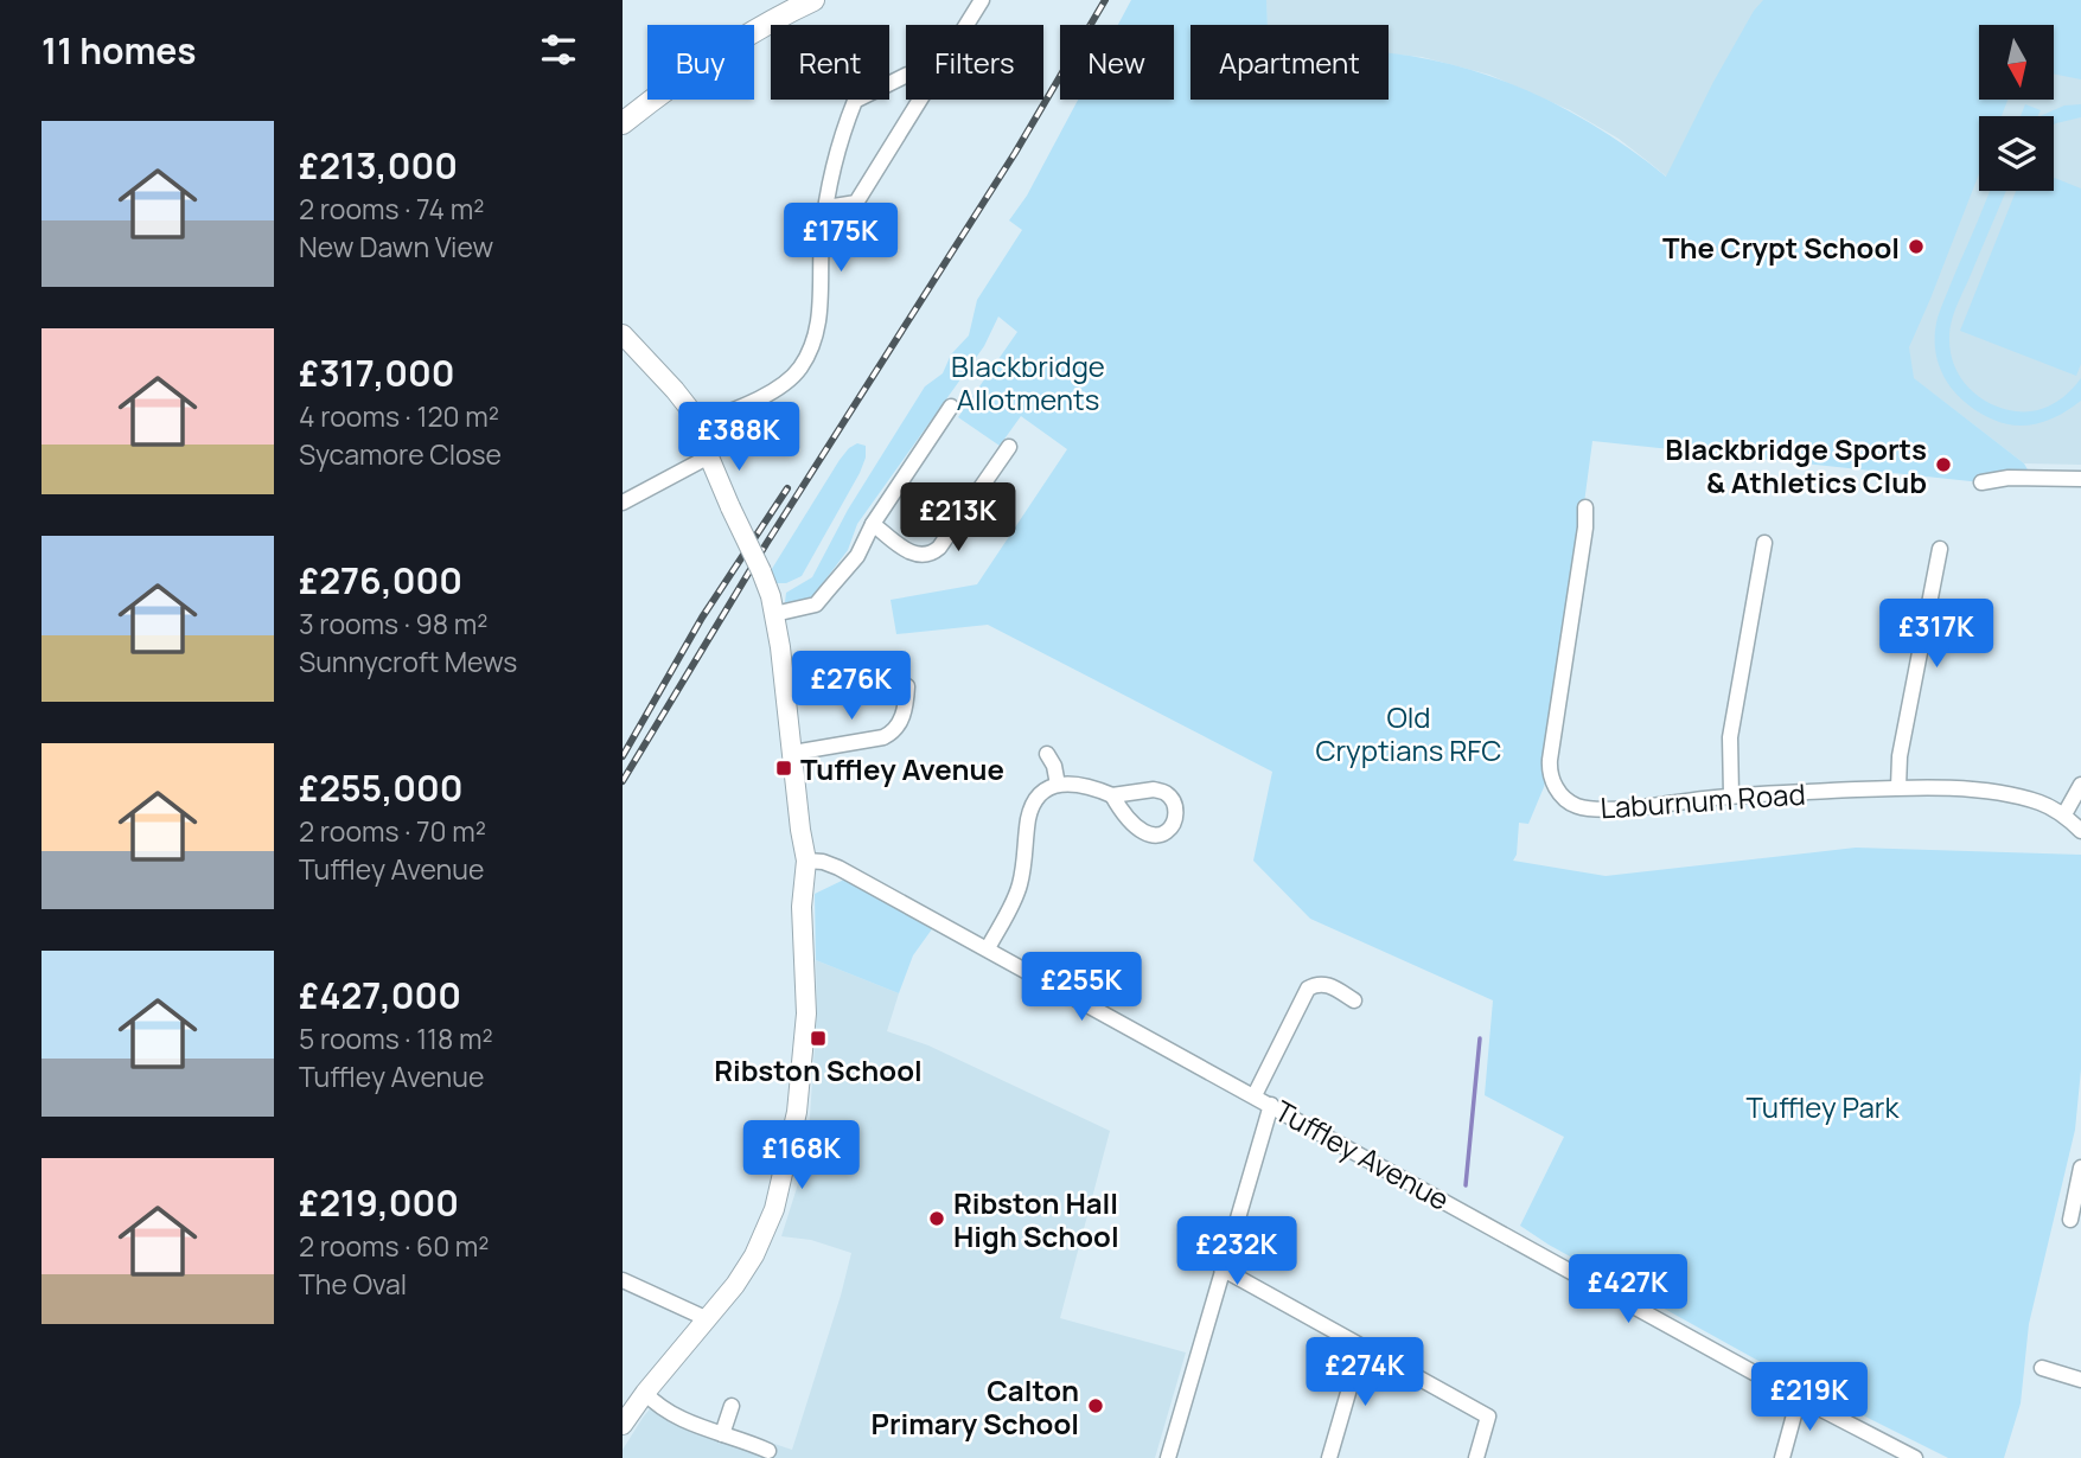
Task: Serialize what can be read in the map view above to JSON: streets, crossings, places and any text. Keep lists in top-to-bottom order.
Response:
{
  "streets": {
    "street": ["Laburnum Road", "Tuffley Avenue"]
  },
  "parks": ["Blackbridge Allotments", "Old Cryptians RFC", "Tuffley Park"],
  "places": {
    "other": [
      "The Crypt School",
      "Blackbridge Sports & Athletics Club",
      "Ribston Hall High School",
      "Calton Primary School"
    ],
    "transit": ["Tuffley Avenue", "Ribston School"]
  },
  "north": "bottom",
  "page": {
    "heading": "11 homes",
    "chip": [
      "Buy",
      "Rent",
      "Filters",
      "New",
      "Apartment"
    ],
    "list": [
      {
        "name": "£213,000",
        "note": "2 rooms · 74 m² · New Dawn View"
      },
      {
        "name": "£317,000",
        "note": "4 rooms · 120 m² · Sycamore Close"
      },
      {
        "name": "£276,000",
        "note": "3 rooms · 98 m² · Sunnycroft Mews"
      },
      {
        "name": "£255,000",
        "note": "2 rooms · 70 m² · Tuffley Avenue"
      },
      {
        "name": "£427,000",
        "note": "5 rooms · 118 m² · Tuffley Avenue"
      },
      {
        "name": "£219,000",
        "note": "2 rooms · 60 m² · The Oval"
      }
    ],
    "price": [
      "£175K",
      "£388K",
      "£213K",
      "£317K",
      "£276K",
      "£255K",
      "£168K",
      "£232K",
      "£427K",
      "£274K",
      "£219K"
    ]
  }
}
